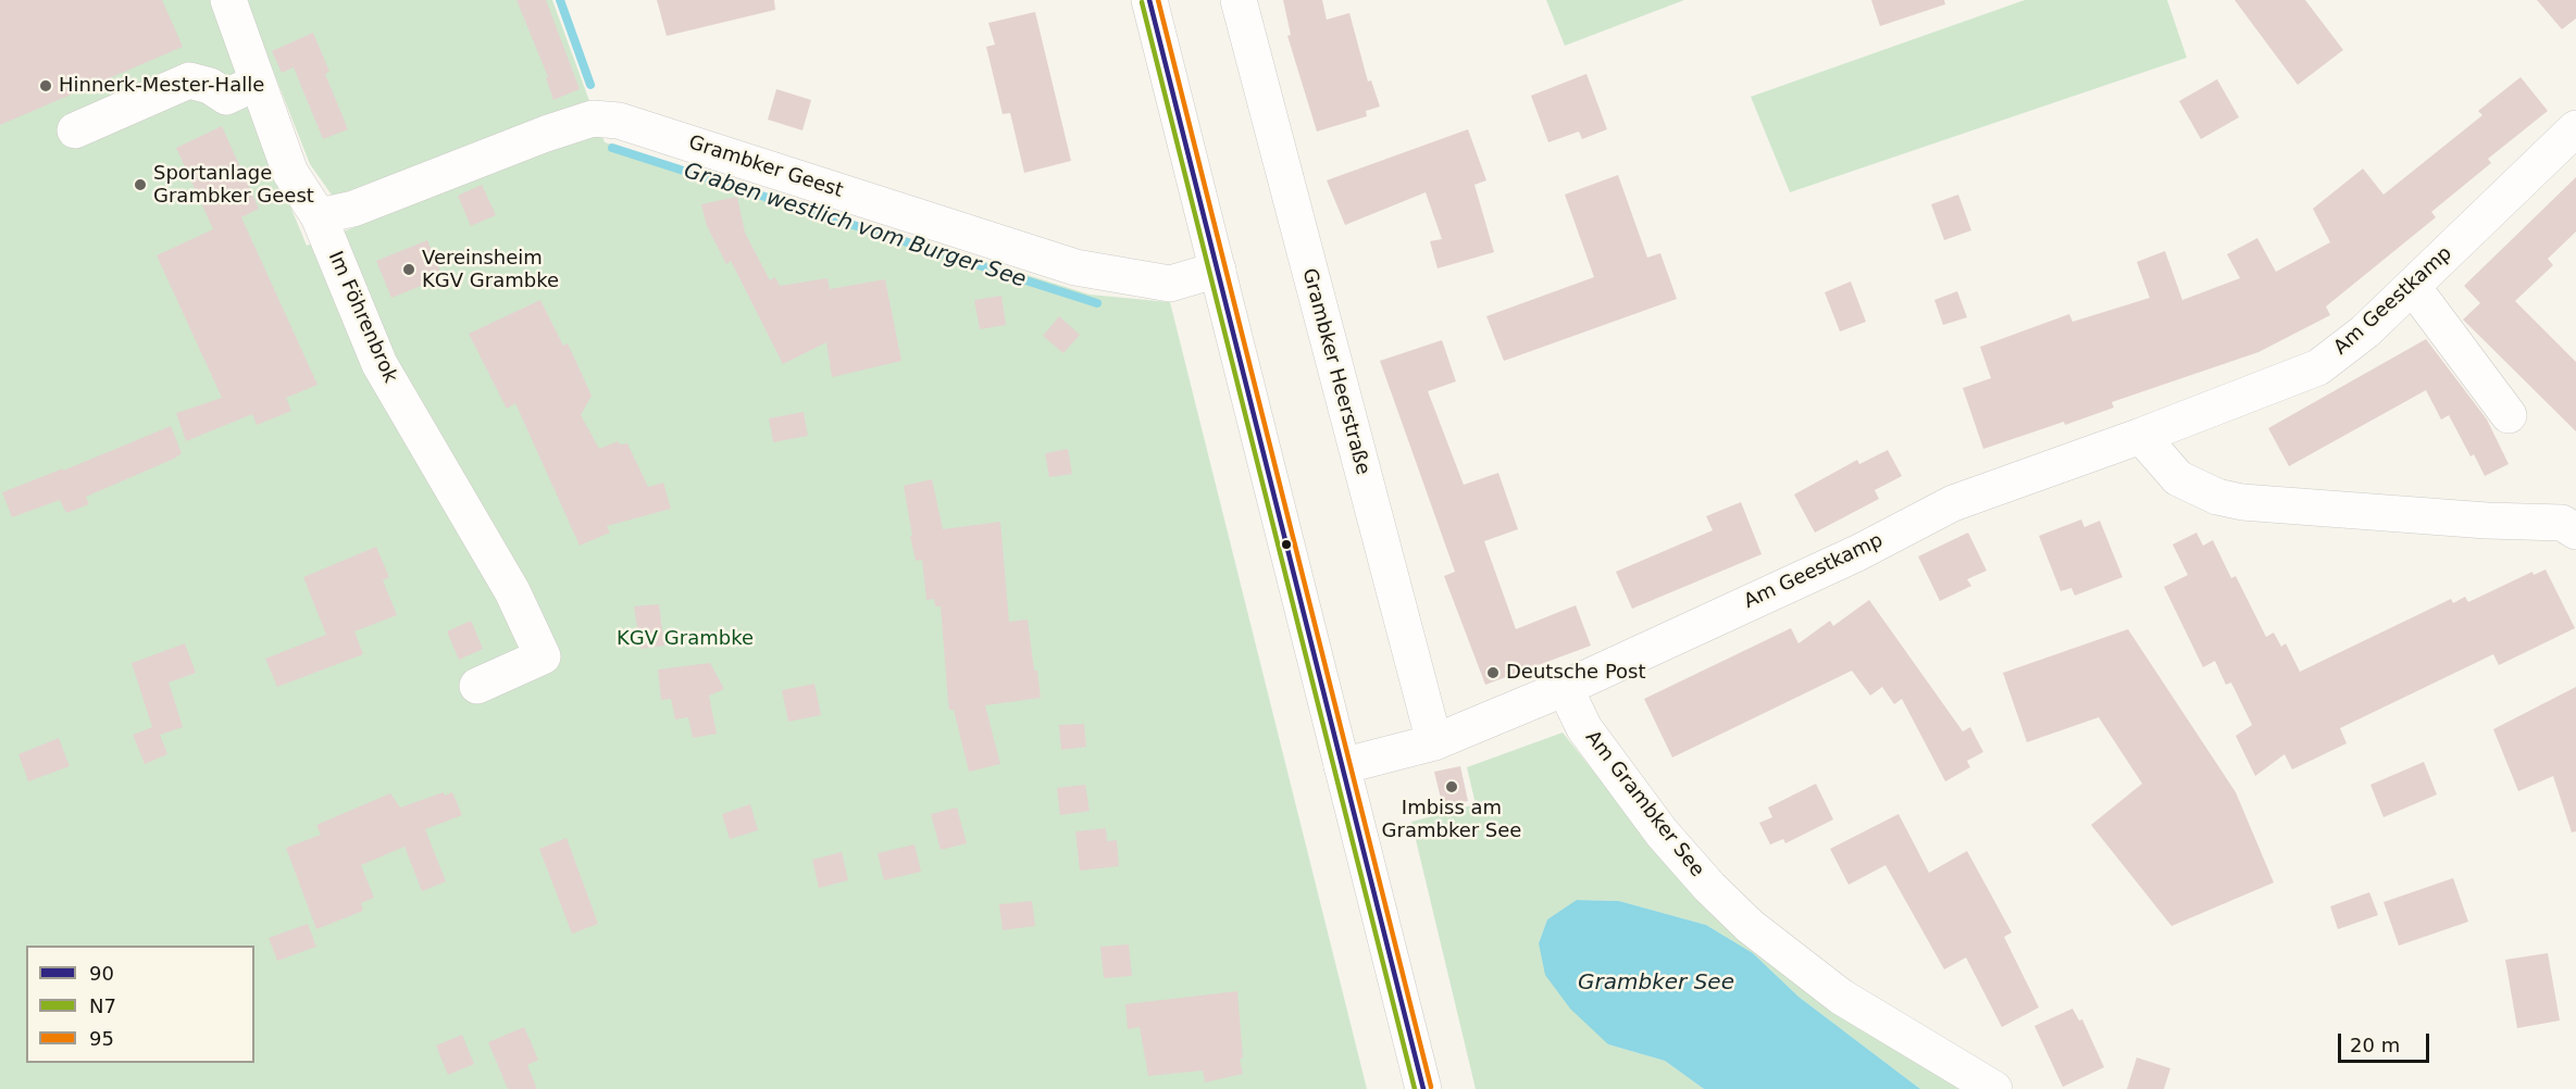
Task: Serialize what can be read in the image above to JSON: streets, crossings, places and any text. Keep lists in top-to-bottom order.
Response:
{
  "streets": {
    "street": [
      "Grambker Geest",
      "Am Geestkamp",
      "Im Föhrenbrok",
      "Grambker Heerstraße",
      "Am Grambker See"
    ]
  },
  "crossings": [
    ["Grambker Geest", "Im Föhrenbrok"],
    ["Am Geestkamp", "Grambker Heerstraße"],
    ["Am Geestkamp", "Am Grambker See"]
  ],
  "water": ["Graben westlich vom Burger See", "Grambker See"],
  "parks": ["KGV Grambke"],
  "places": [
    "Hinnerk-Mester-Halle",
    "Sportanlage Grambker Geest",
    "Vereinsheim KGV Grambke",
    "Deutsche Post",
    "Imbiss am Grambker See"
  ],
  "lines": ["transit line 90", "transit line 95", "transit line N7"],
  "legend": ["90", "N7", "95"],
  "scale_bar": "20 m"
}
